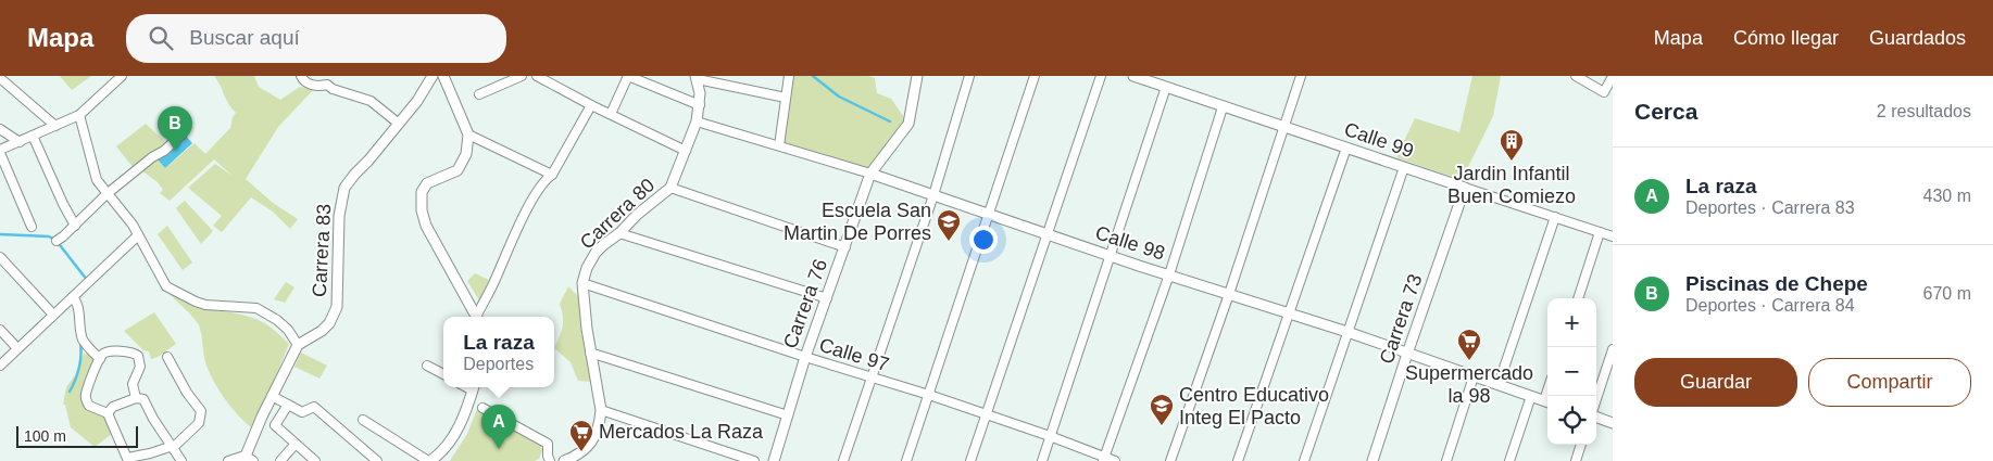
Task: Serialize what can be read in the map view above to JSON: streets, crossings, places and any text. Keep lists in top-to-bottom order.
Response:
{
  "streets": {
    "street": [
      "Calle 99",
      "Carrera 80",
      "Calle 98",
      "Carrera 83",
      "Carrera 76",
      "Carrera 73",
      "Calle 97"
    ]
  },
  "crossings": [
    ["Calle 99", "Carrera 73"],
    ["Carrera 80", "Calle 98"],
    ["Carrera 80", "Calle 97"],
    ["Calle 98", "Carrera 76"],
    ["Calle 98", "Carrera 73"],
    ["Carrera 76", "Calle 97"]
  ],
  "places": {
    "building": ["Jardin Infantil Buen Comiezo"],
    "school or university": ["Escuela San Martin De Porres", "Centro Educativo Integ El Pacto"],
    "supermarket": ["Supermercado la 98", "Mercados La Raza"]
  },
  "scale_bar": "100 m",
  "page": {
    "header": "Mapa",
    "search": "Buscar aquí",
    "nav": ["Mapa", "Cómo llegar", "Guardados"],
    "heading": ["Cerca", "2 resultados"],
    "pins": ["B", "A"],
    "list": [
      {
        "mark": "A",
        "name": "La raza",
        "note": "Deportes · Carrera 83",
        "value": "430 m"
      },
      {
        "mark": "B",
        "name": "Piscinas de Chepe",
        "note": "Deportes · Carrera 84",
        "value": "670 m"
      }
    ],
    "map_buttons": ["+", "−"],
    "popup": ["La raza", "Deportes"],
    "buttons": ["Guardar", "Compartir"],
    "scale": "100 m"
  }
}
